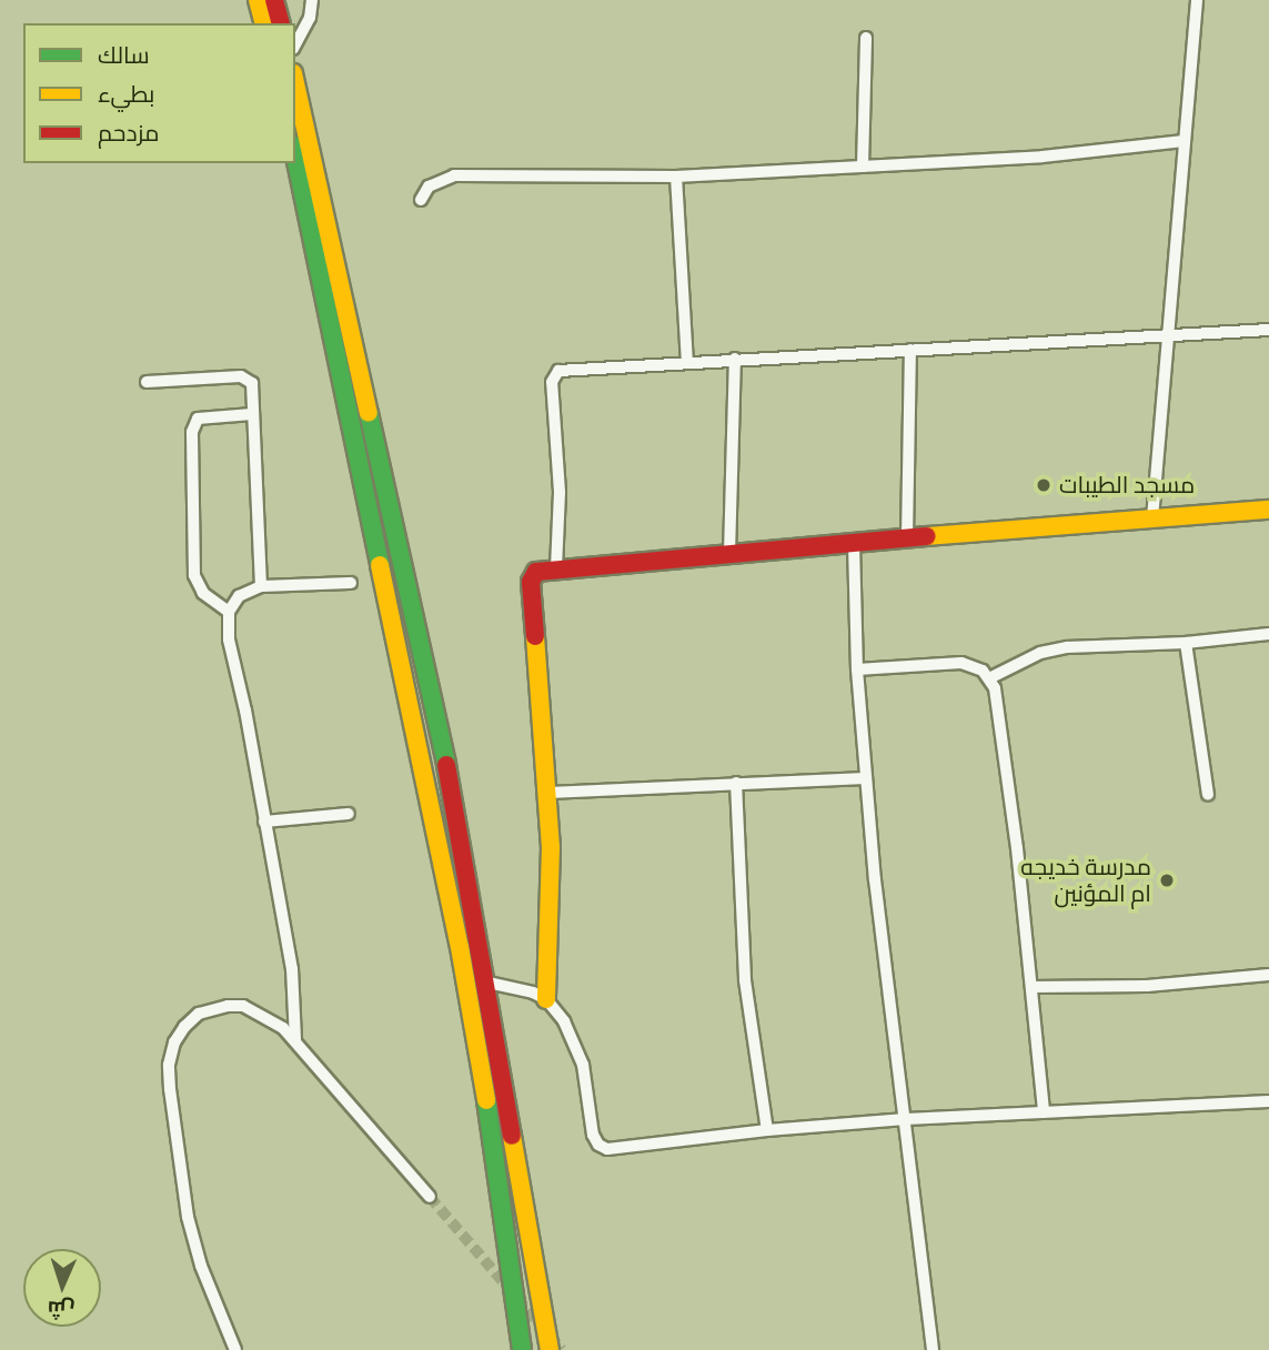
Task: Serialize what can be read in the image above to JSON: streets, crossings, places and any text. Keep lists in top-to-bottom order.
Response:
{
  "places": ["مسجد الطيبات", "مدرسة خديجه ام المؤنين"],
  "legend": ["سالك", "بطيء", "مزدحم"],
  "north": "bottom"
}
